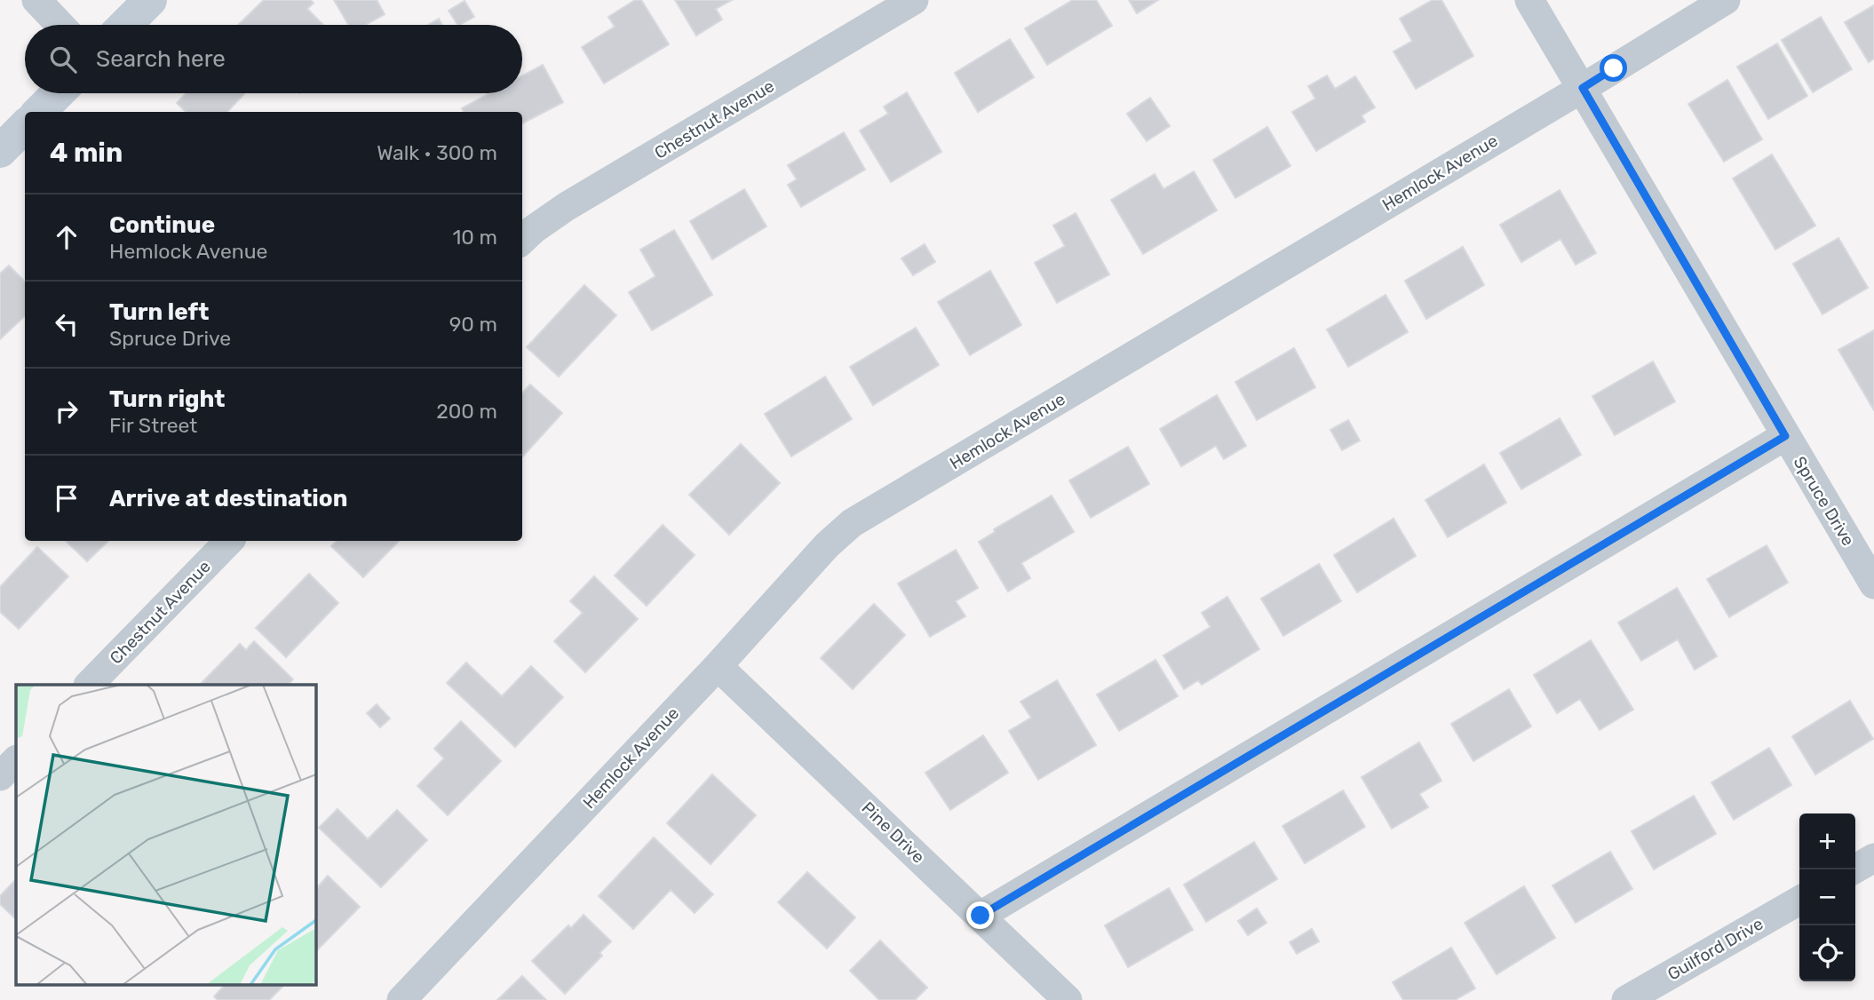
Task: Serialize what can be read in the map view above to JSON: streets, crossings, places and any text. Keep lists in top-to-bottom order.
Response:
{
  "streets": {
    "street": [
      "Chestnut Avenue",
      "Hemlock Avenue",
      "Spruce Drive",
      "Pine Drive",
      "Guilford Drive"
    ]
  },
  "crossings": [
    ["Hemlock Avenue", "Spruce Drive"],
    ["Hemlock Avenue", "Pine Drive"]
  ],
  "page": {
    "search": "Search here",
    "heading": ["4 min", "Walk · 300 m"],
    "list": [
      ["Continue", "Hemlock Avenue", "10 m"],
      ["Turn left", "Spruce Drive", "90 m"],
      ["Turn right", "Fir Street", "200 m"],
      "Arrive at destination"
    ],
    "map_buttons": ["+", "−"]
  }
}
